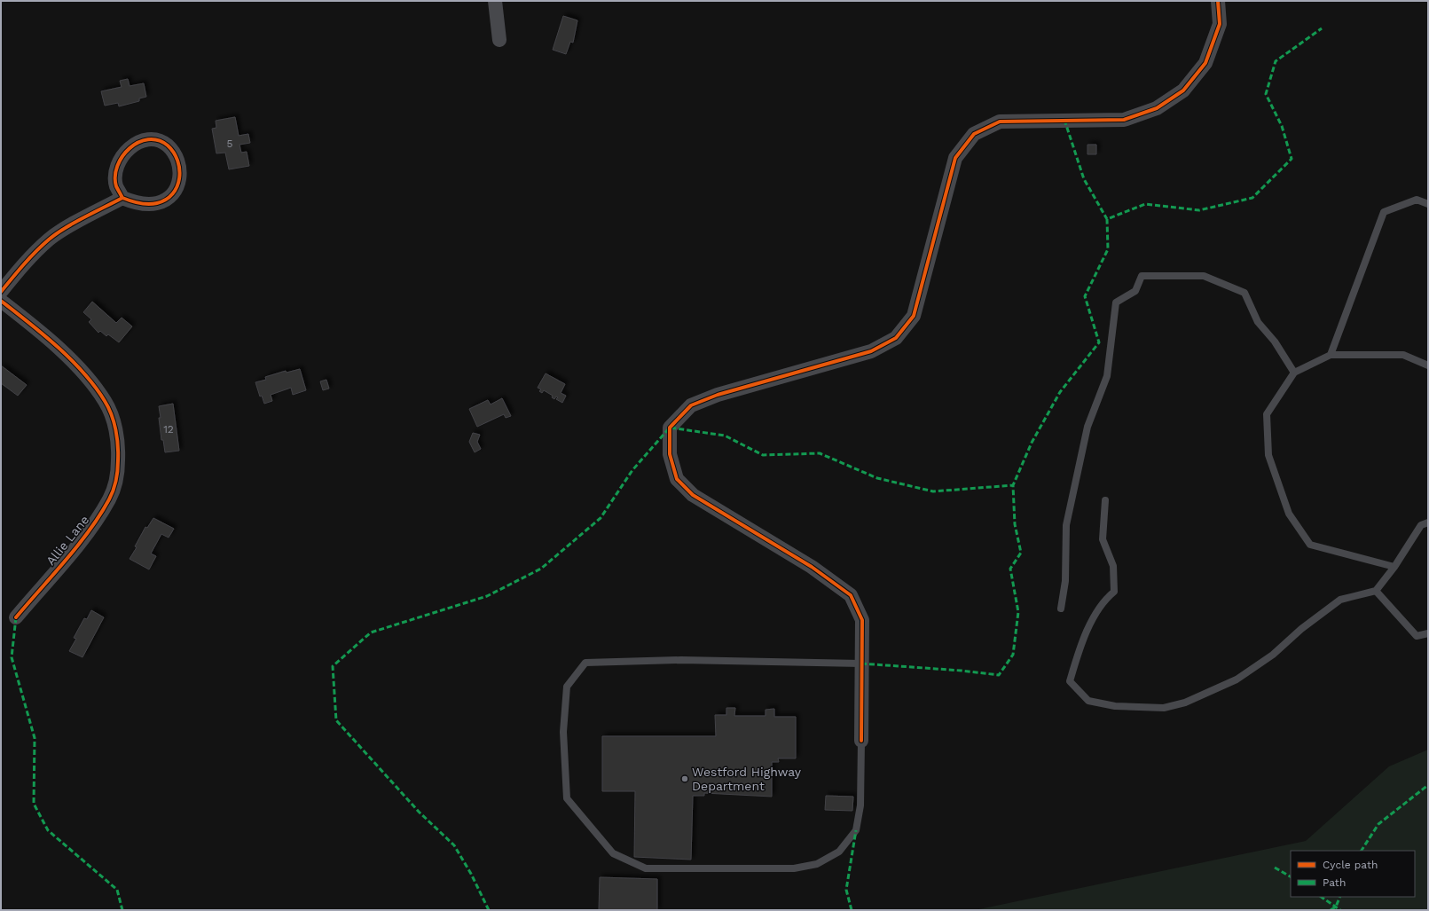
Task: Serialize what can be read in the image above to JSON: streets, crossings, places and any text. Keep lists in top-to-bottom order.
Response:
{
  "streets": {
    "street": ["Allie Lane"]
  },
  "places": ["Westford Highway Department"],
  "house_numbers": ["5", "12"],
  "legend": ["Cycle path", "Path"]
}
